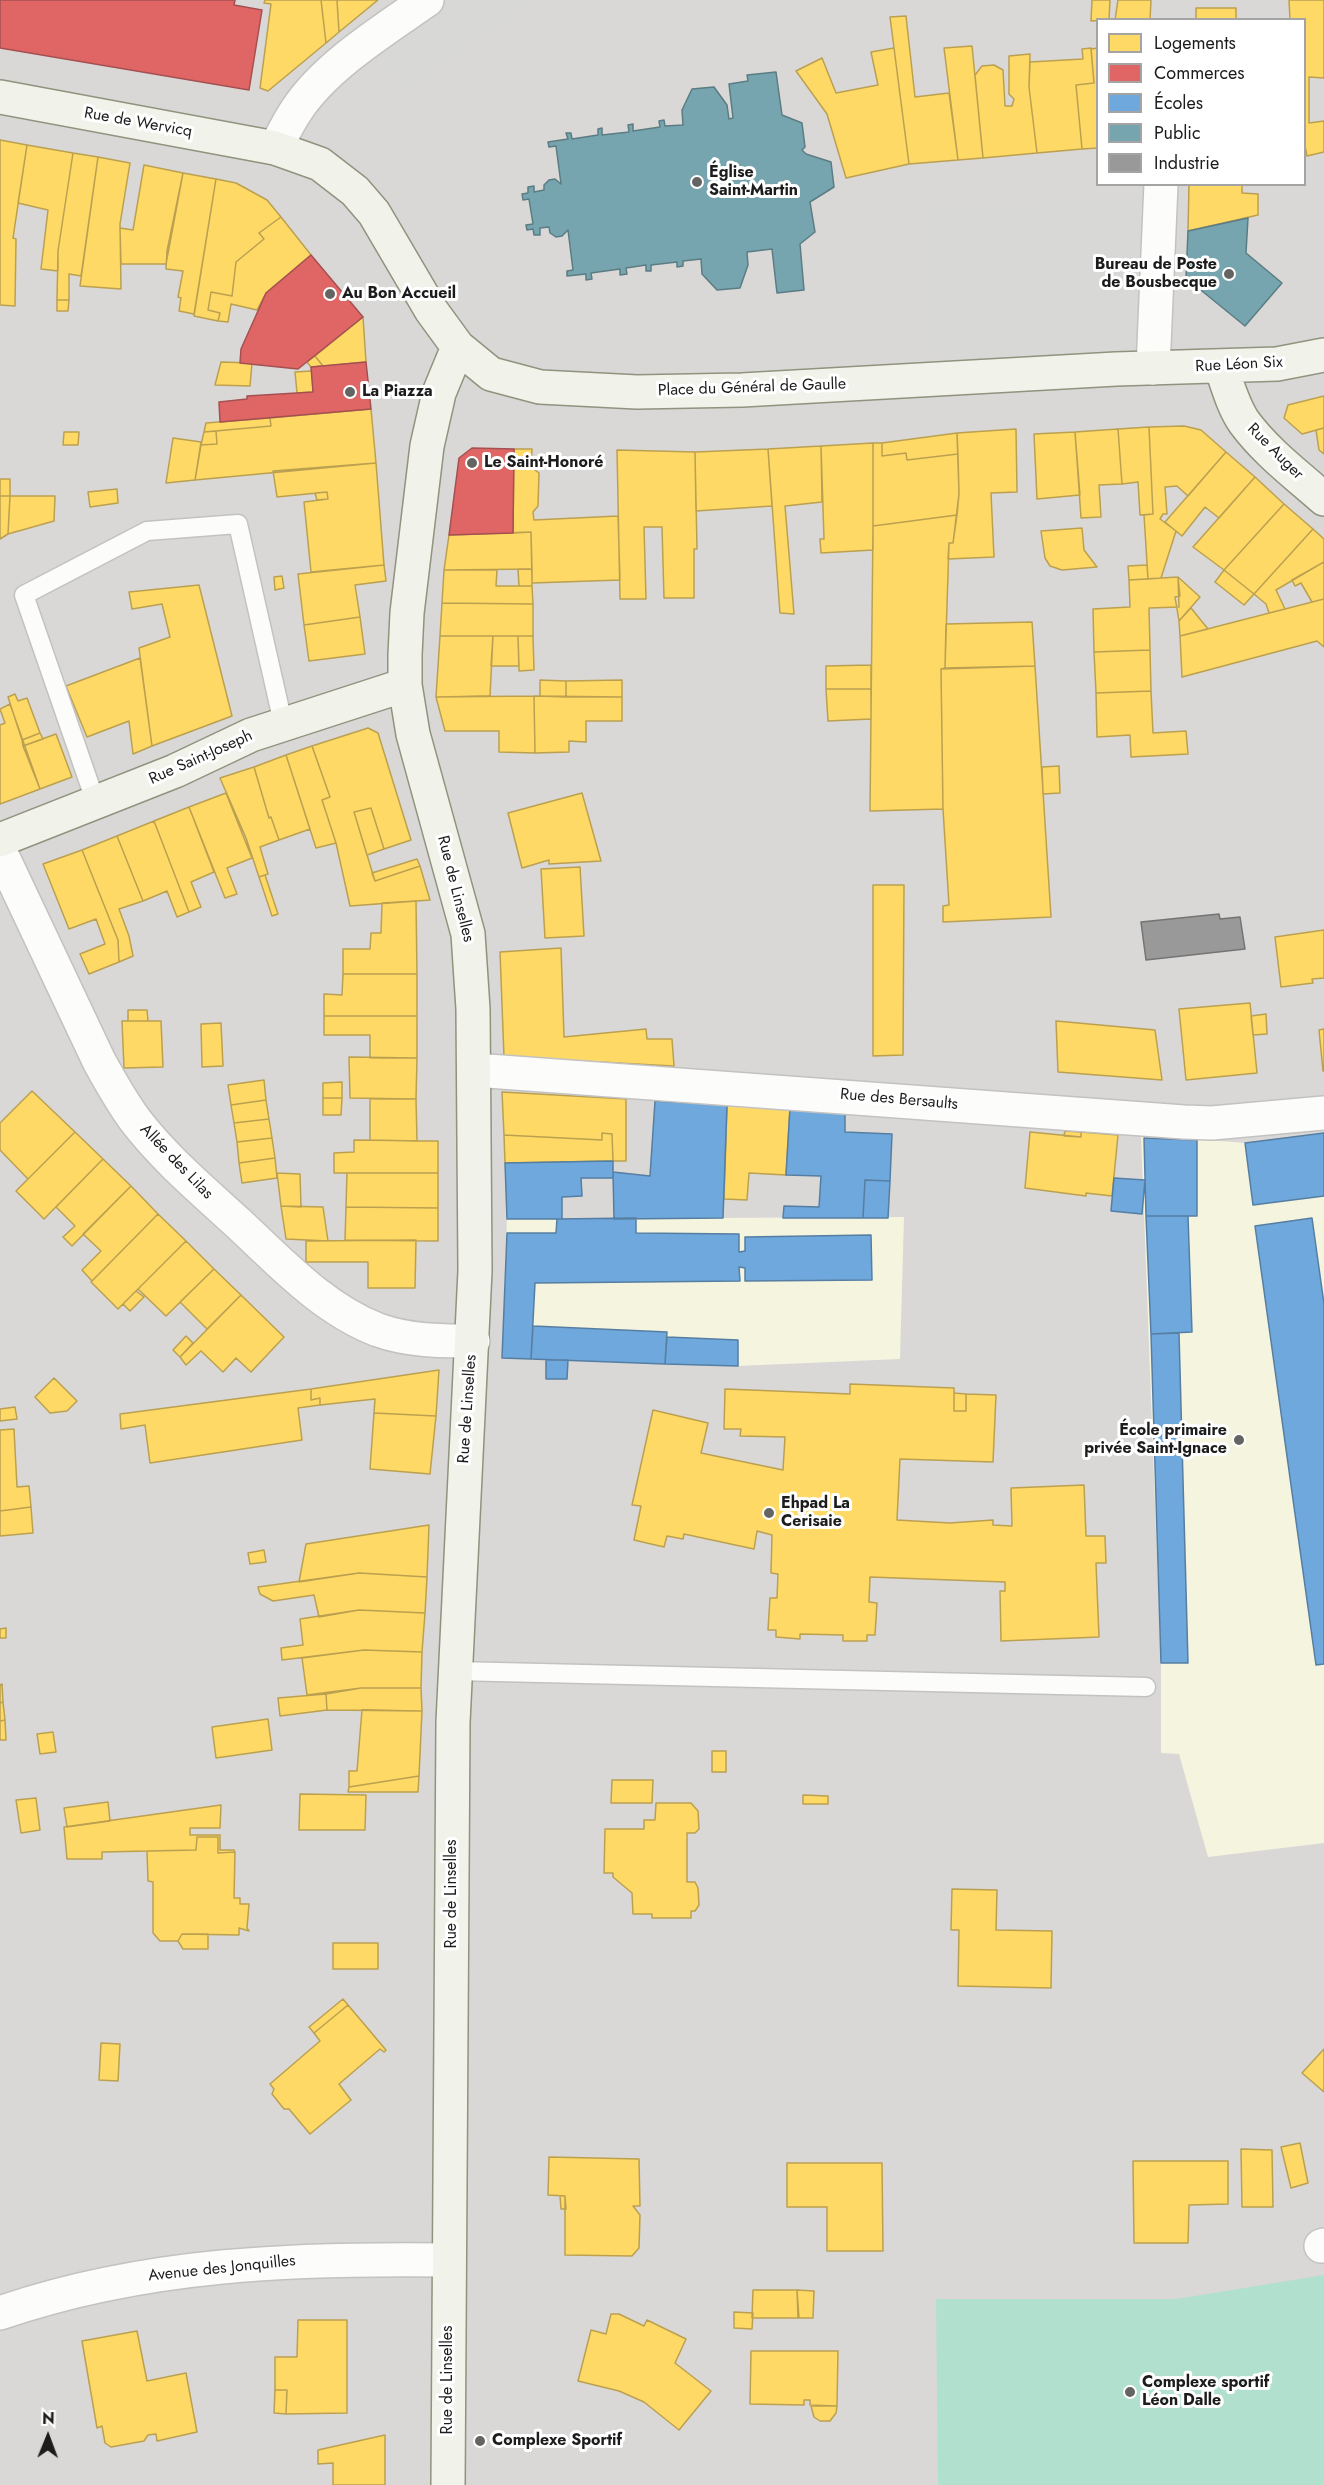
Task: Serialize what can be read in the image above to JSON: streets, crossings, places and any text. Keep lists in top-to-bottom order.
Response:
{
  "streets": {
    "street": [
      "Rue de Wervicq",
      "Rue Léon Six",
      "Place du Général de Gaulle",
      "Rue Auger",
      "Rue Saint-Joseph",
      "Rue de Linselles",
      "Rue des Bersaults",
      "Allée des Lilas",
      "Avenue des Jonquilles"
    ]
  },
  "crossings": [
    ["Rue de Wervicq", "Place du Général de Gaulle"],
    ["Rue Léon Six", "Place du Général de Gaulle"],
    ["Rue Léon Six", "Rue Auger"],
    ["Place du Général de Gaulle", "Rue de Linselles"],
    ["Rue Saint-Joseph", "Rue de Linselles"],
    ["Rue de Linselles", "Rue des Bersaults"],
    ["Rue de Linselles", "Allée des Lilas"],
    ["Rue de Linselles", "Avenue des Jonquilles"]
  ],
  "places": [
    "Église Saint-Martin",
    "Bureau de Poste de Bousbecque",
    "Au Bon Accueil",
    "La Piazza",
    "Le Saint-Honoré",
    "École primaire privée Saint-Ignace",
    "Ehpad La Cerisaie",
    "Complexe sportif Léon Dalle",
    "Complexe Sportif"
  ],
  "legend": [
    "Logements",
    "Commerces",
    "Écoles",
    "Public",
    "Industrie"
  ],
  "north": "top"
}
